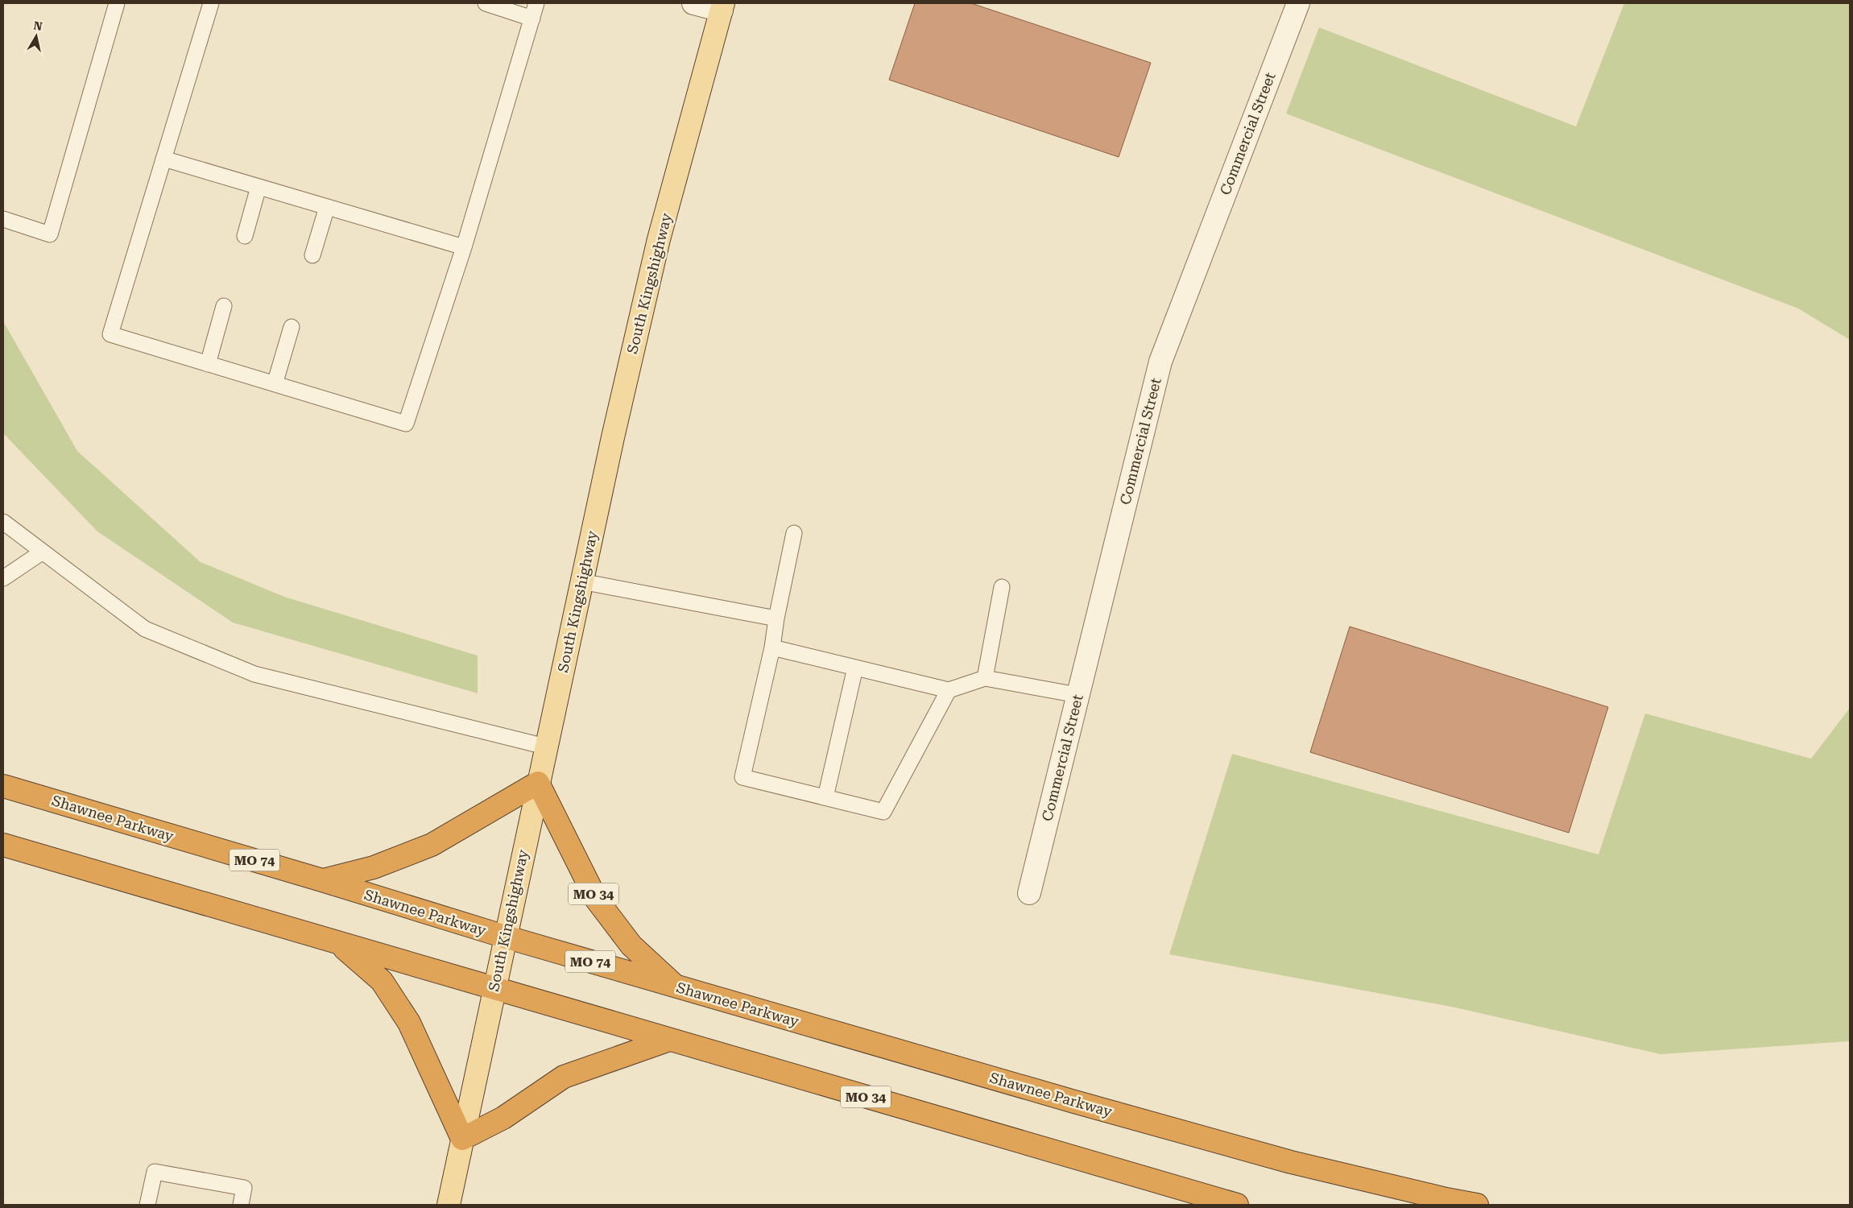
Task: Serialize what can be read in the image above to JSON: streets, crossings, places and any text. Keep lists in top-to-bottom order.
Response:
{
  "streets": {
    "highway": ["Shawnee Parkway", "MO 74", "MO 34"],
    "main road": ["South Kingshighway"],
    "street": ["Commercial Street"]
  },
  "crossings": [
    ["South Kingshighway", "Shawnee Parkway"],
    ["South Kingshighway", "MO 34"],
    ["Shawnee Parkway", "MO 34"]
  ],
  "north": "top"
}
